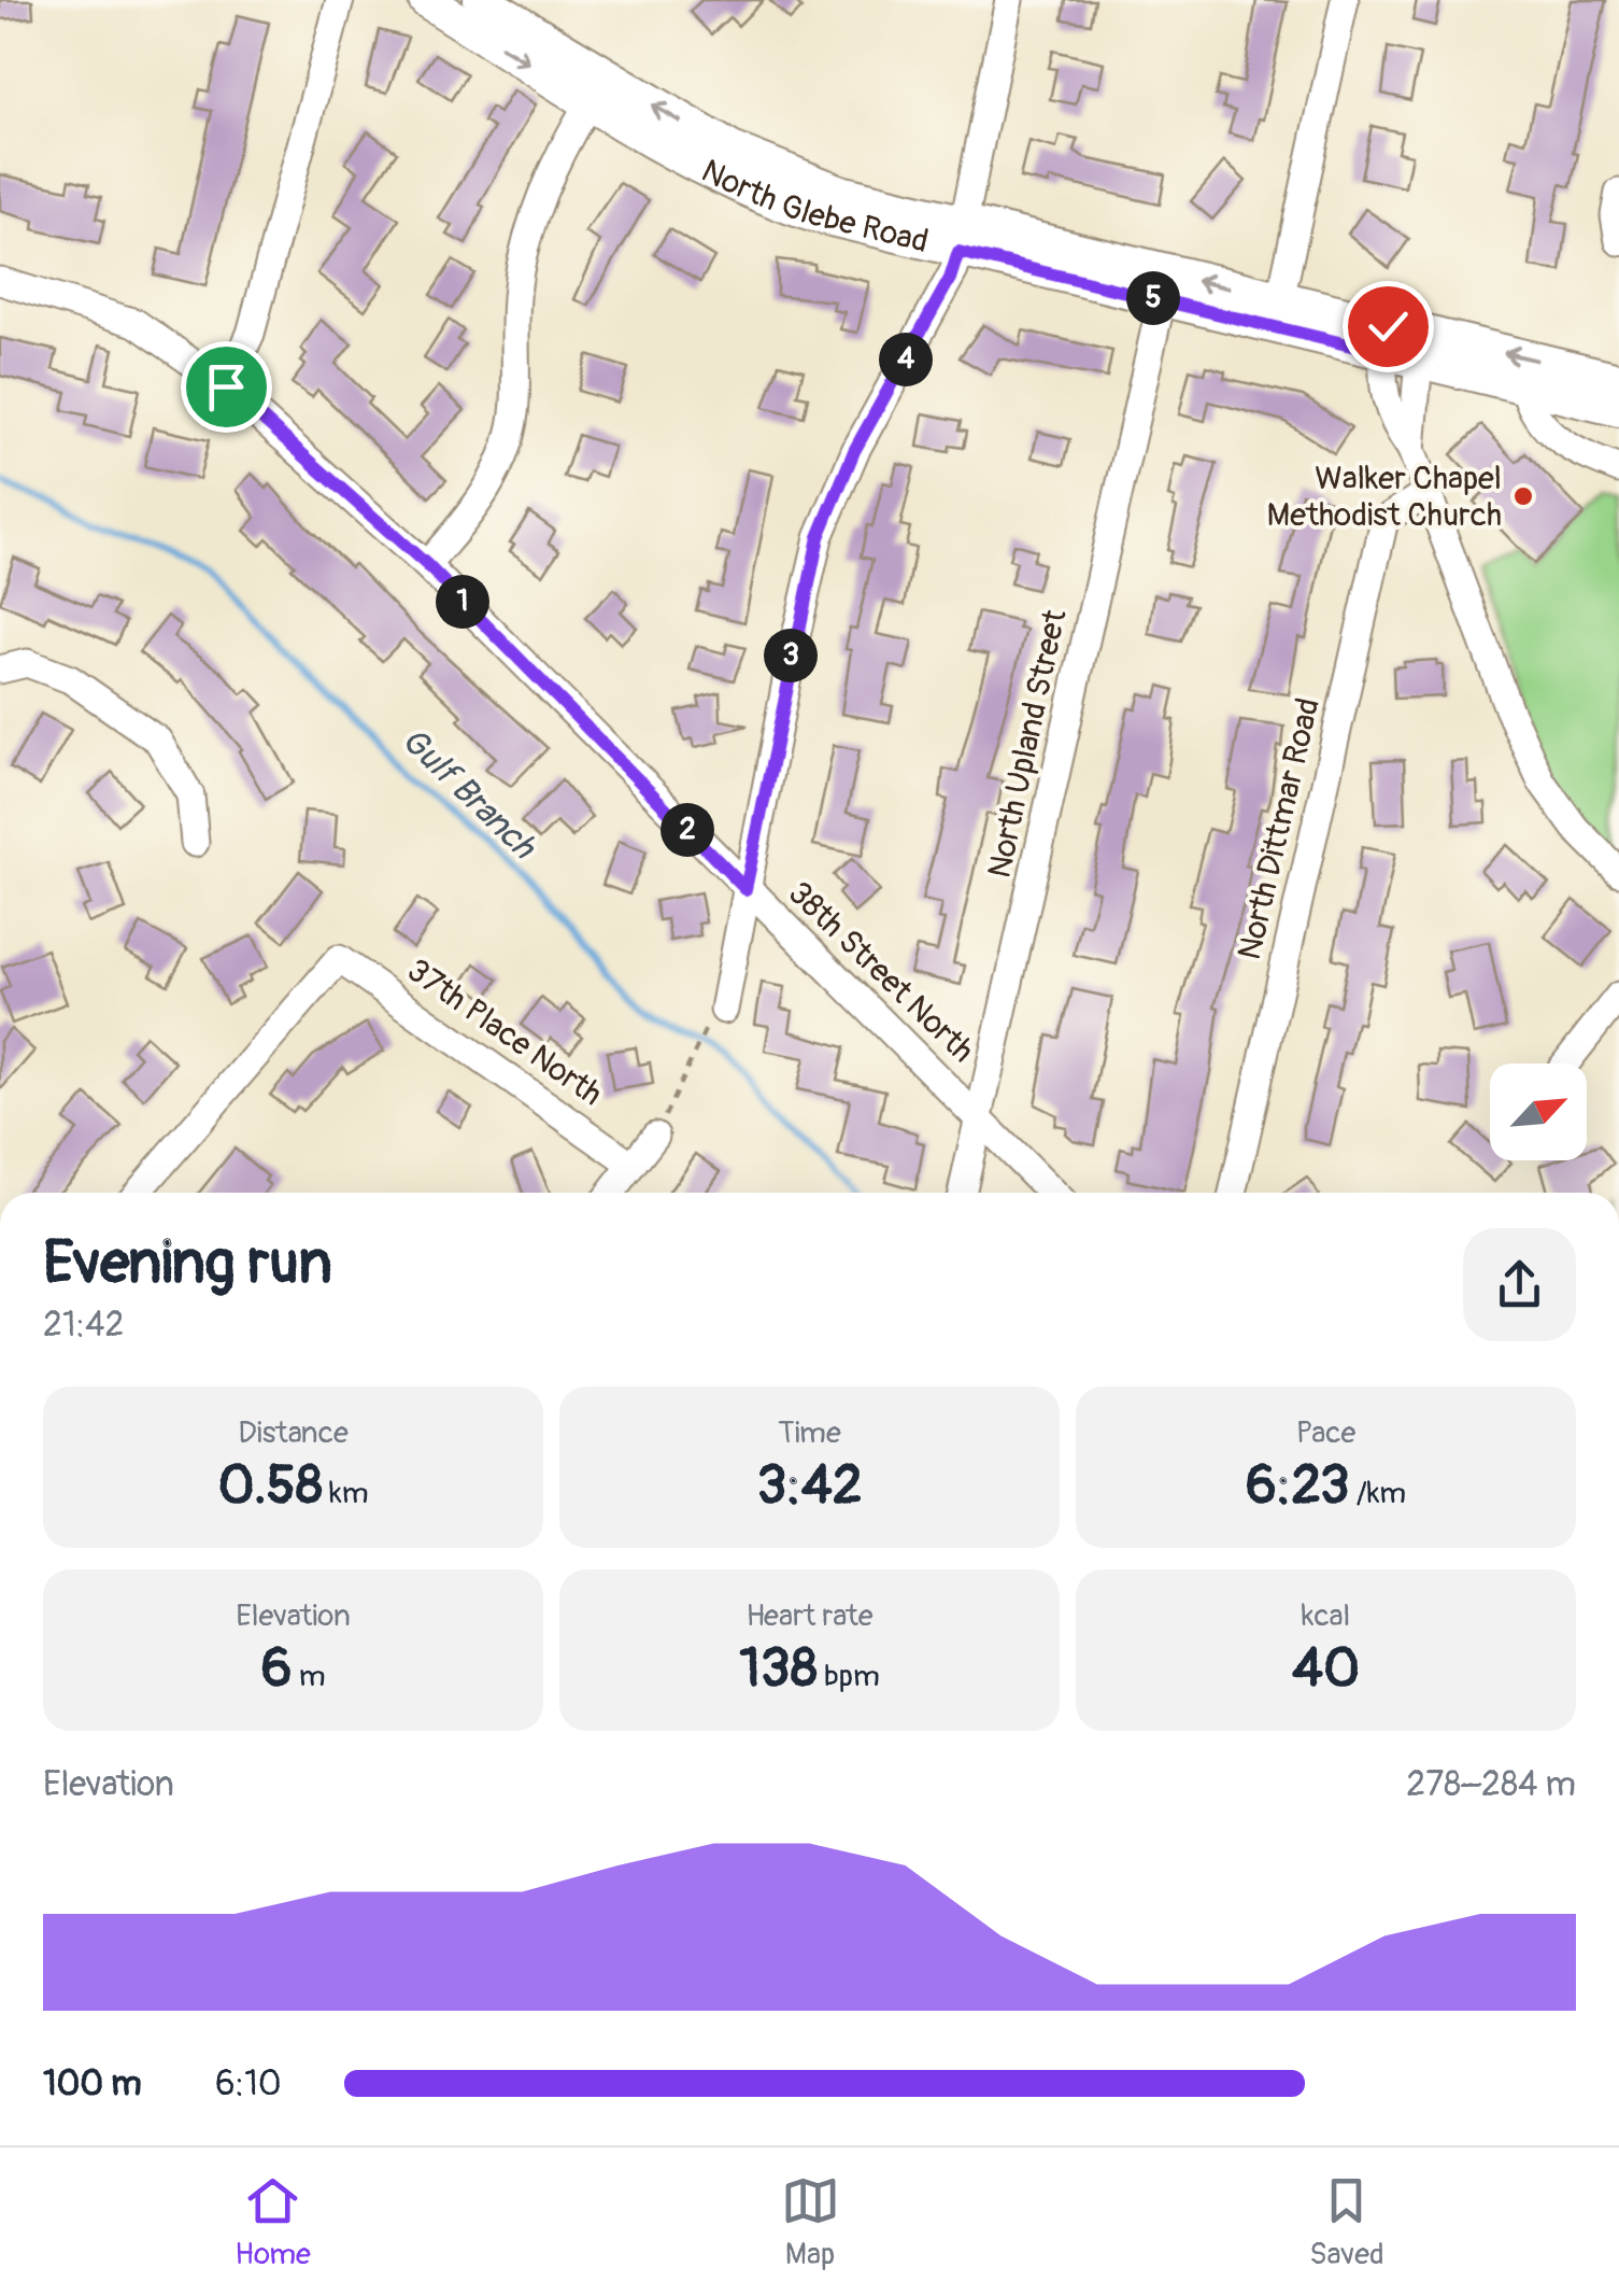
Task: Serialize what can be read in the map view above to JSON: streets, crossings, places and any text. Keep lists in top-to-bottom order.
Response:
{
  "streets": {
    "main road": ["North Glebe Road"],
    "street": [
      "North Upland Street",
      "North Dittmar Road",
      "38th Street North",
      "37th Place North"
    ]
  },
  "crossings": [
    ["North Glebe Road", "North Upland Street"],
    ["North Upland Street", "38th Street North"]
  ],
  "water": ["Gulf Branch"],
  "places": ["Walker Chapel Methodist Church"],
  "north": "top right",
  "page": {
    "pins": [
      "5",
      "4",
      "1",
      "3",
      "2"
    ],
    "heading": ["Evening run", "21:42"],
    "stats": [
      ["Distance", "0.58 km"],
      ["Time", "3:42"],
      ["Pace", "6:23 /km"],
      ["Elevation", "6 m"],
      ["Heart rate", "138 bpm"],
      ["kcal", "40"]
    ],
    "chart": ["Elevation", "278–284 m"],
    "list": [
      {
        "name": "100 m",
        "note": "6:10"
      }
    ],
    "tabs": ["Home", "Map", "Saved"]
  }
}
